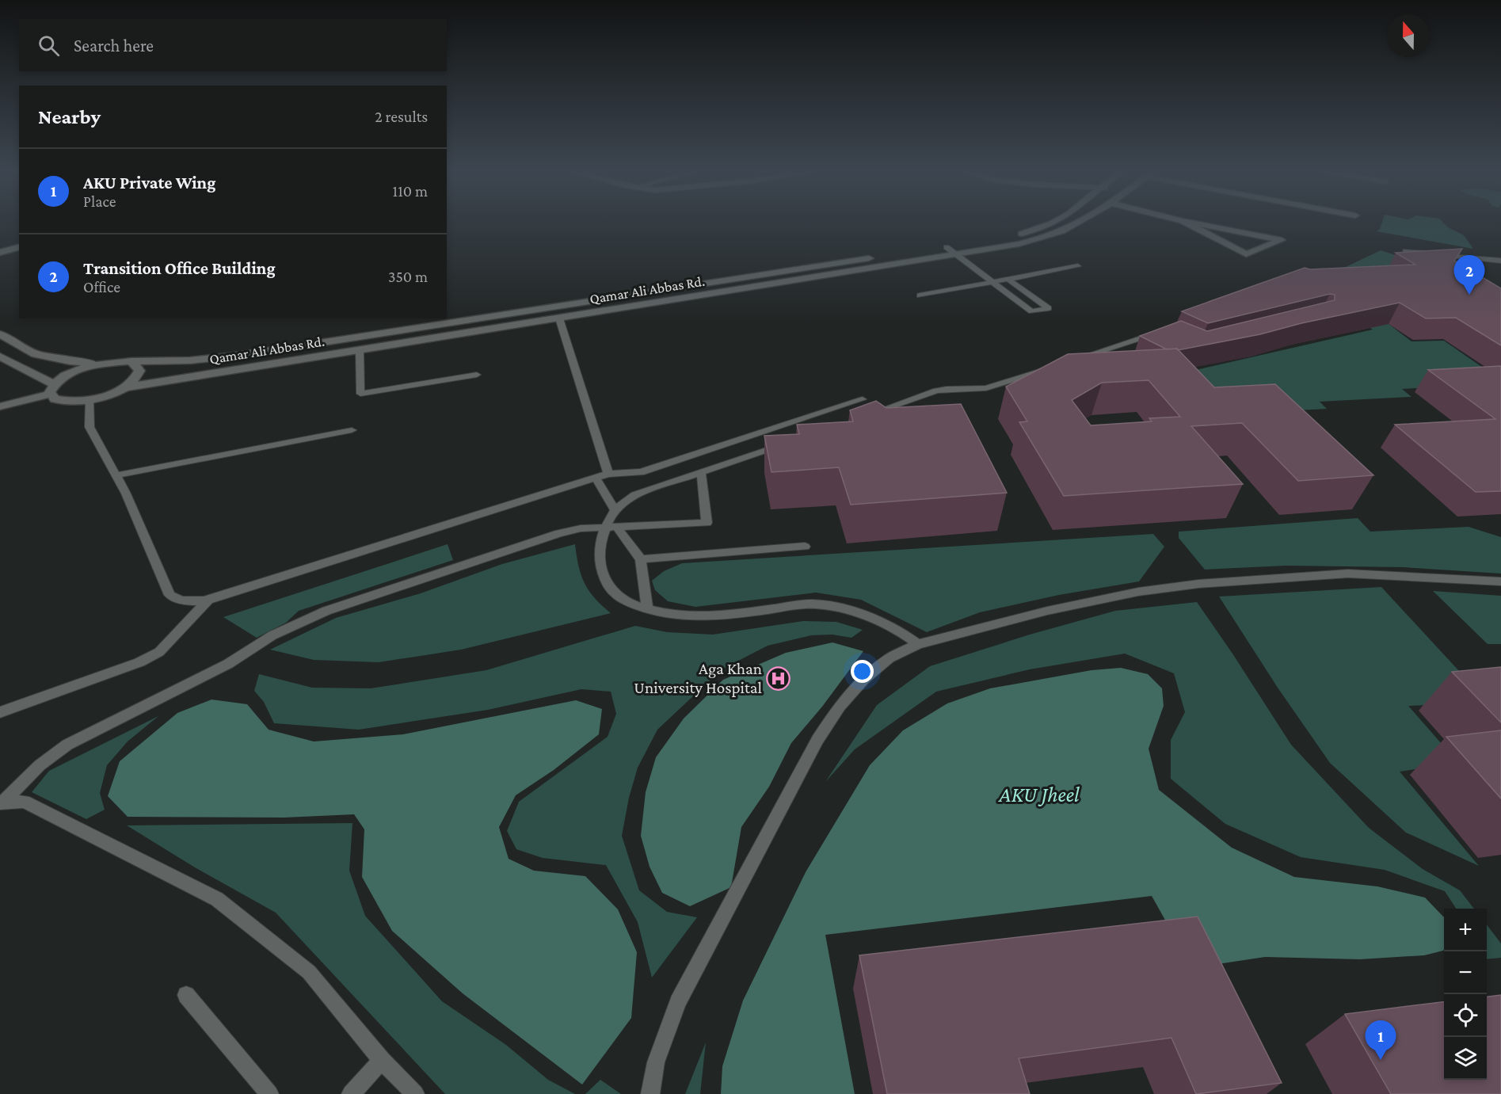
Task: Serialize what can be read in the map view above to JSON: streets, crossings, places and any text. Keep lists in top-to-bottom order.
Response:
{
  "streets": {
    "street": ["Qamar Ali Abbas Rd."]
  },
  "water": ["AKU Jheel"],
  "places": {
    "hospital": ["Aga Khan University Hospital"]
  },
  "north": "top",
  "page": {
    "search": "Search here",
    "heading": ["Nearby", "2 results"],
    "list": [
      {
        "mark": "1",
        "name": "AKU Private Wing",
        "note": "Place",
        "value": "110 m"
      },
      {
        "mark": "2",
        "name": "Transition Office Building",
        "note": "Office",
        "value": "350 m"
      }
    ],
    "pins": ["2", "1"],
    "map_buttons": ["+", "−"]
  }
}
